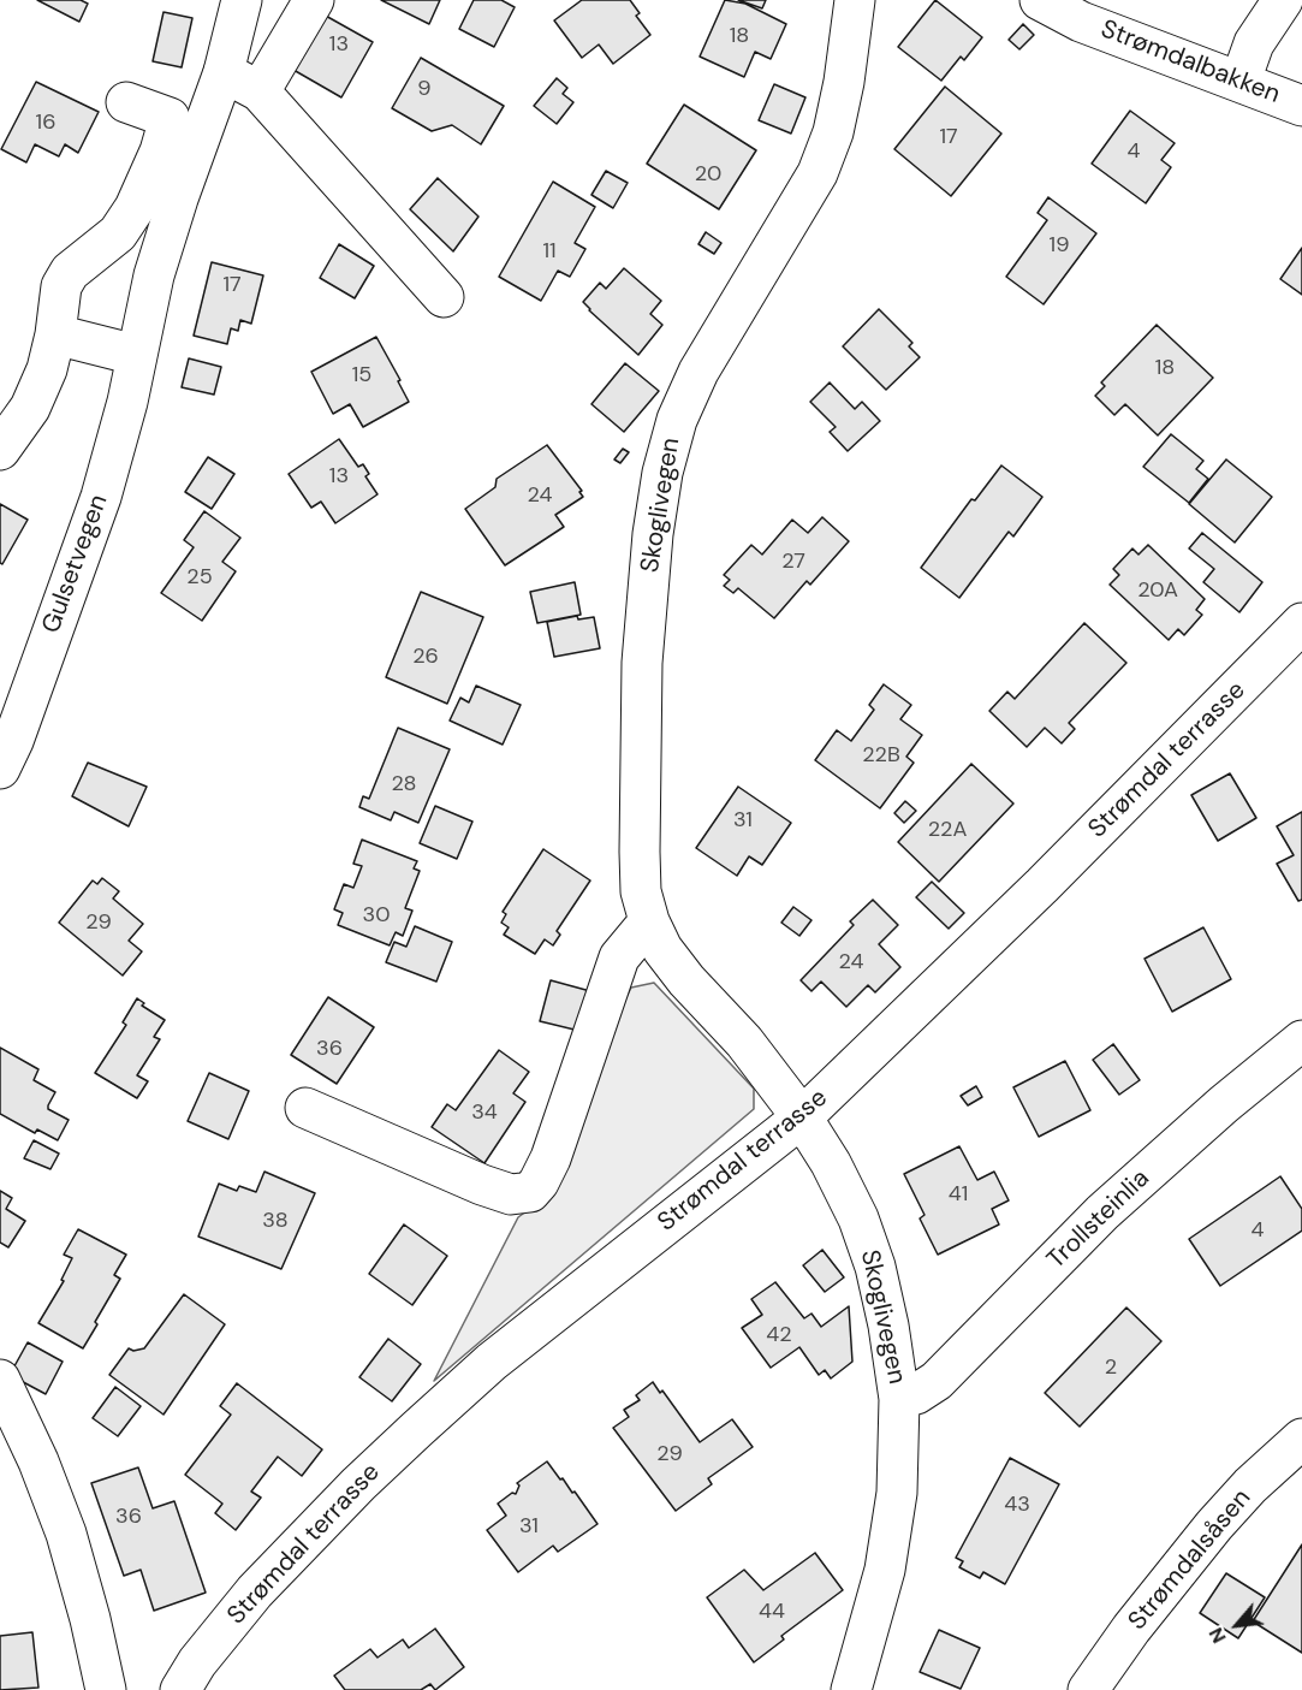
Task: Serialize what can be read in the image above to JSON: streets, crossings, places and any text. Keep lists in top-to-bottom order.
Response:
{
  "streets": {
    "street": [
      "Strømdalbakken",
      "Skoglivegen",
      "Gulsetvegen",
      "Strømdal terrasse",
      "Trollsteinlia",
      "Strømdalsåsen"
    ]
  },
  "crossings": [
    ["Skoglivegen", "Strømdal terrasse"],
    ["Skoglivegen", "Trollsteinlia"]
  ],
  "house_numbers": [
    "18",
    "13",
    "9",
    "16",
    "17",
    "4",
    "20",
    "19",
    "11",
    "17",
    "18",
    "15",
    "13",
    "24",
    "27",
    "25",
    "20A",
    "26",
    "22B",
    "28",
    "31",
    "22A",
    "30",
    "29",
    "24",
    "36",
    "34",
    "41",
    "38",
    "4",
    "42",
    "2",
    "29",
    "43",
    "36",
    "31",
    "44"
  ],
  "north": "bottom left"
}
